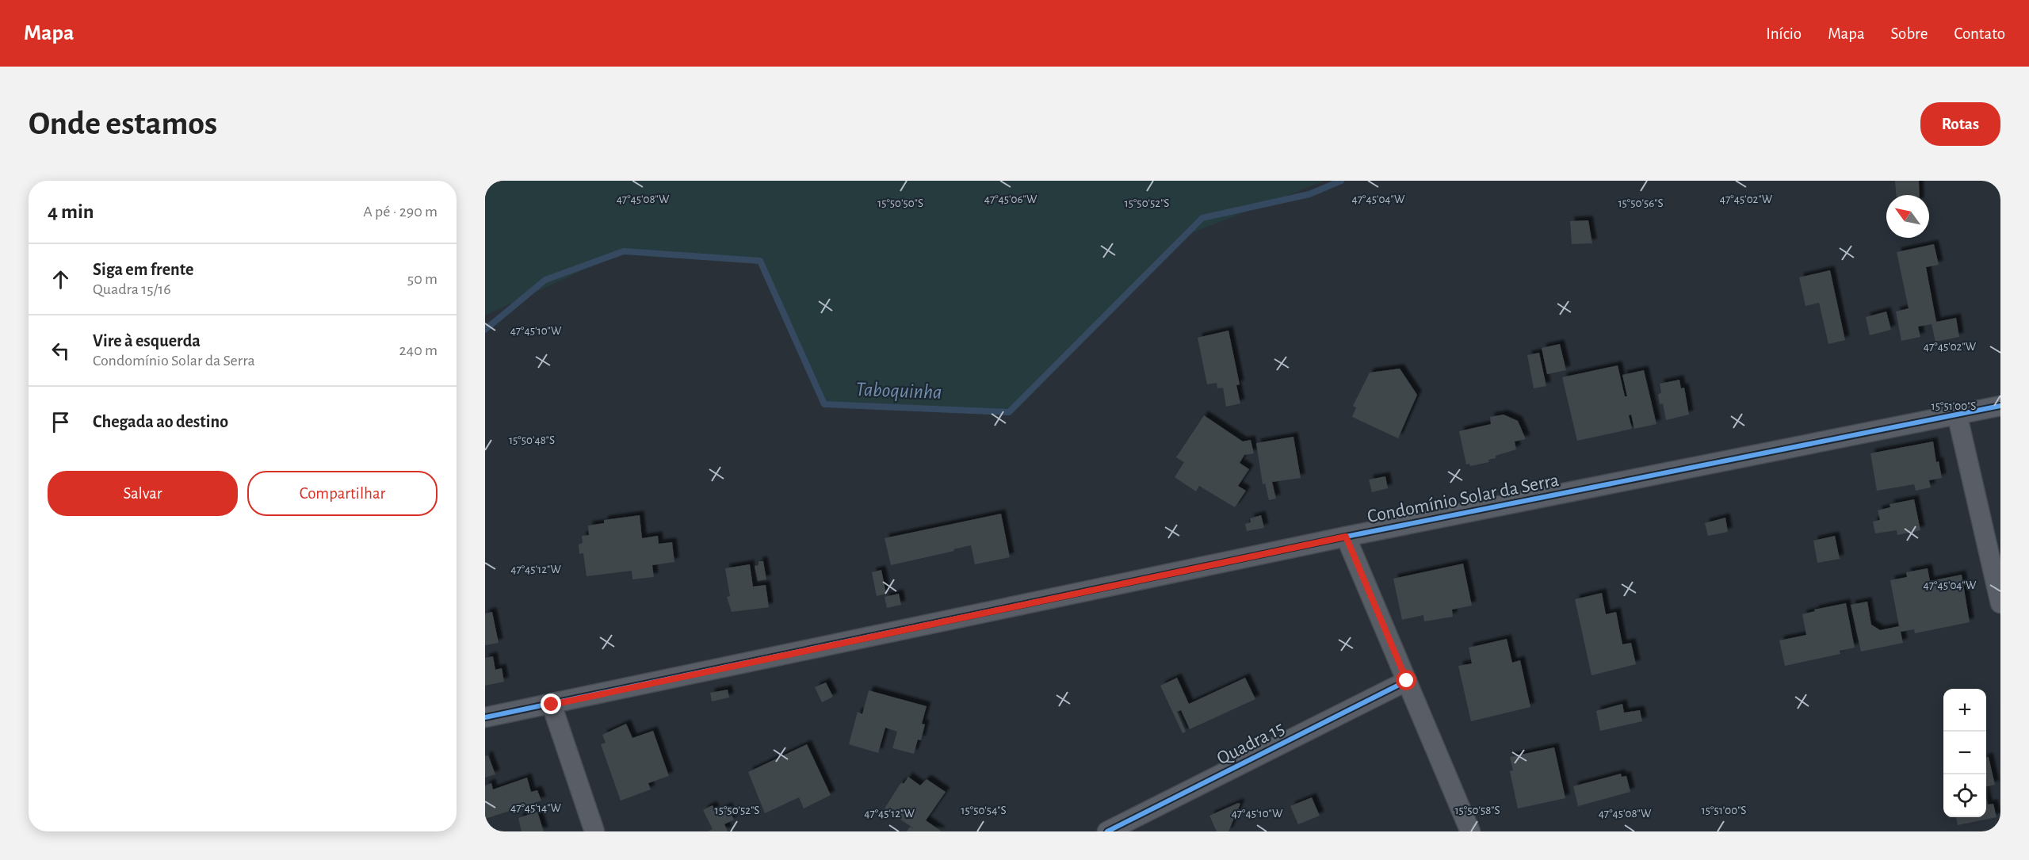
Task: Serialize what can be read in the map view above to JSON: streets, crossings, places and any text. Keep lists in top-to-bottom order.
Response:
{
  "streets": {
    "street": ["Condomínio Solar da Serra", "Quadra 15"]
  },
  "water": ["Taboquinha"],
  "north": "top left",
  "page": {
    "header": "Mapa",
    "nav": [
      "Início",
      "Mapa",
      "Sobre",
      "Contato"
    ],
    "buttons": [
      "Rotas",
      ["Salvar", "Compartilhar"]
    ],
    "title": "Onde estamos",
    "heading": ["4 min", "A pé · 290 m"],
    "list": [
      ["Siga em frente", "Quadra 15/16", "50 m"],
      ["Vire à esquerda", "Condomínio Solar da Serra", "240 m"],
      "Chegada ao destino"
    ],
    "map_buttons": ["+", "−"]
  },
  "coordinates": [
    "47°45'08\"W",
    "47°45'06\"W",
    "47°45'04\"W",
    "47°45'02\"W",
    "15°50'50\"S",
    "15°50'52\"S",
    "15°50'56\"S",
    "47°45'10\"W",
    "15°51'00\"S",
    "15°50'48\"S",
    "47°45'12\"W",
    "47°45'14\"W",
    "15°50'54\"S",
    "15°50'58\"S"
  ]
}
